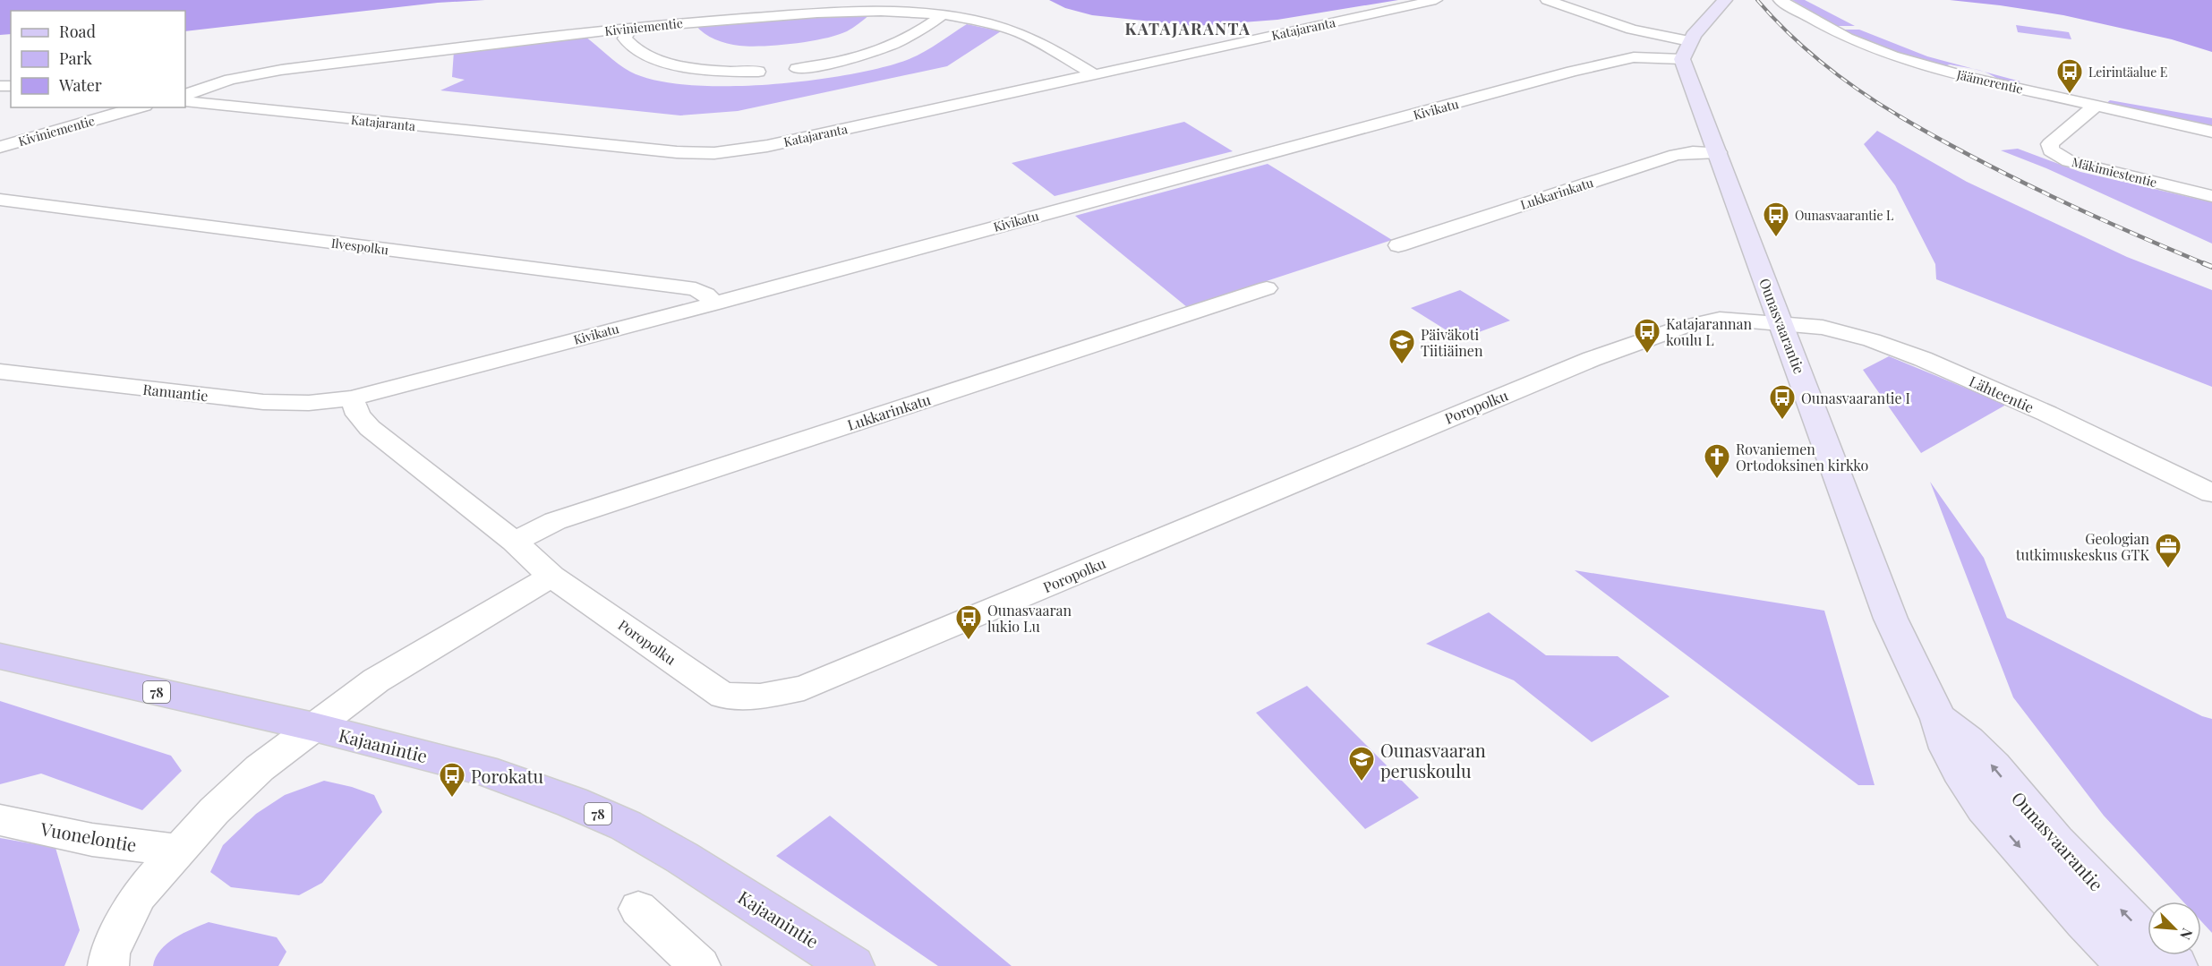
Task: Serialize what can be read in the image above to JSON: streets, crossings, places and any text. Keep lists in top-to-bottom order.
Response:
{
  "streets": {
    "main road": ["78", "Kajaanintie"],
    "street": [
      "Kiviniementie",
      "Katajaranta",
      "Jäämerentie",
      "Kivikatu",
      "Mäkimiestentie",
      "Lukkarinkatu",
      "Ilvespolku",
      "Ounasvaarantie",
      "Ranuantie",
      "Lähteentie",
      "Poropolku",
      "Vuonelontie"
    ]
  },
  "crossings": [
    ["Kiviniementie", "Katajaranta"],
    ["Jäämerentie", "Mäkimiestentie"],
    ["Kivikatu", "Ilvespolku"],
    ["Kivikatu", "Ounasvaarantie"],
    ["Kivikatu", "Ranuantie"],
    ["Kivikatu", "Poropolku"],
    ["Lukkarinkatu", "Ounasvaarantie"],
    ["Lukkarinkatu", "Poropolku"],
    ["Ounasvaarantie", "Lähteentie"],
    ["Ounasvaarantie", "Poropolku"],
    ["Ranuantie", "Poropolku"],
    ["Lähteentie", "Poropolku"]
  ],
  "districts": ["KATAJARANTA"],
  "places": {
    "bus stop": [
      "Leirintäalue E",
      "Ounasvaarantie L",
      "Katajarannan koulu L",
      "Ounasvaarantie I",
      "Ounasvaaran lukio Lu",
      "Porokatu"
    ],
    "school or university": ["Päiväkoti Tiitiäinen", "Ounasvaaran peruskoulu"],
    "church": ["Rovaniemen Ortodoksinen kirkko"],
    "office": ["Geologian tutkimuskeskus GTK"]
  },
  "legend": ["Road", "Park", "Water"],
  "north": "bottom right"
}
